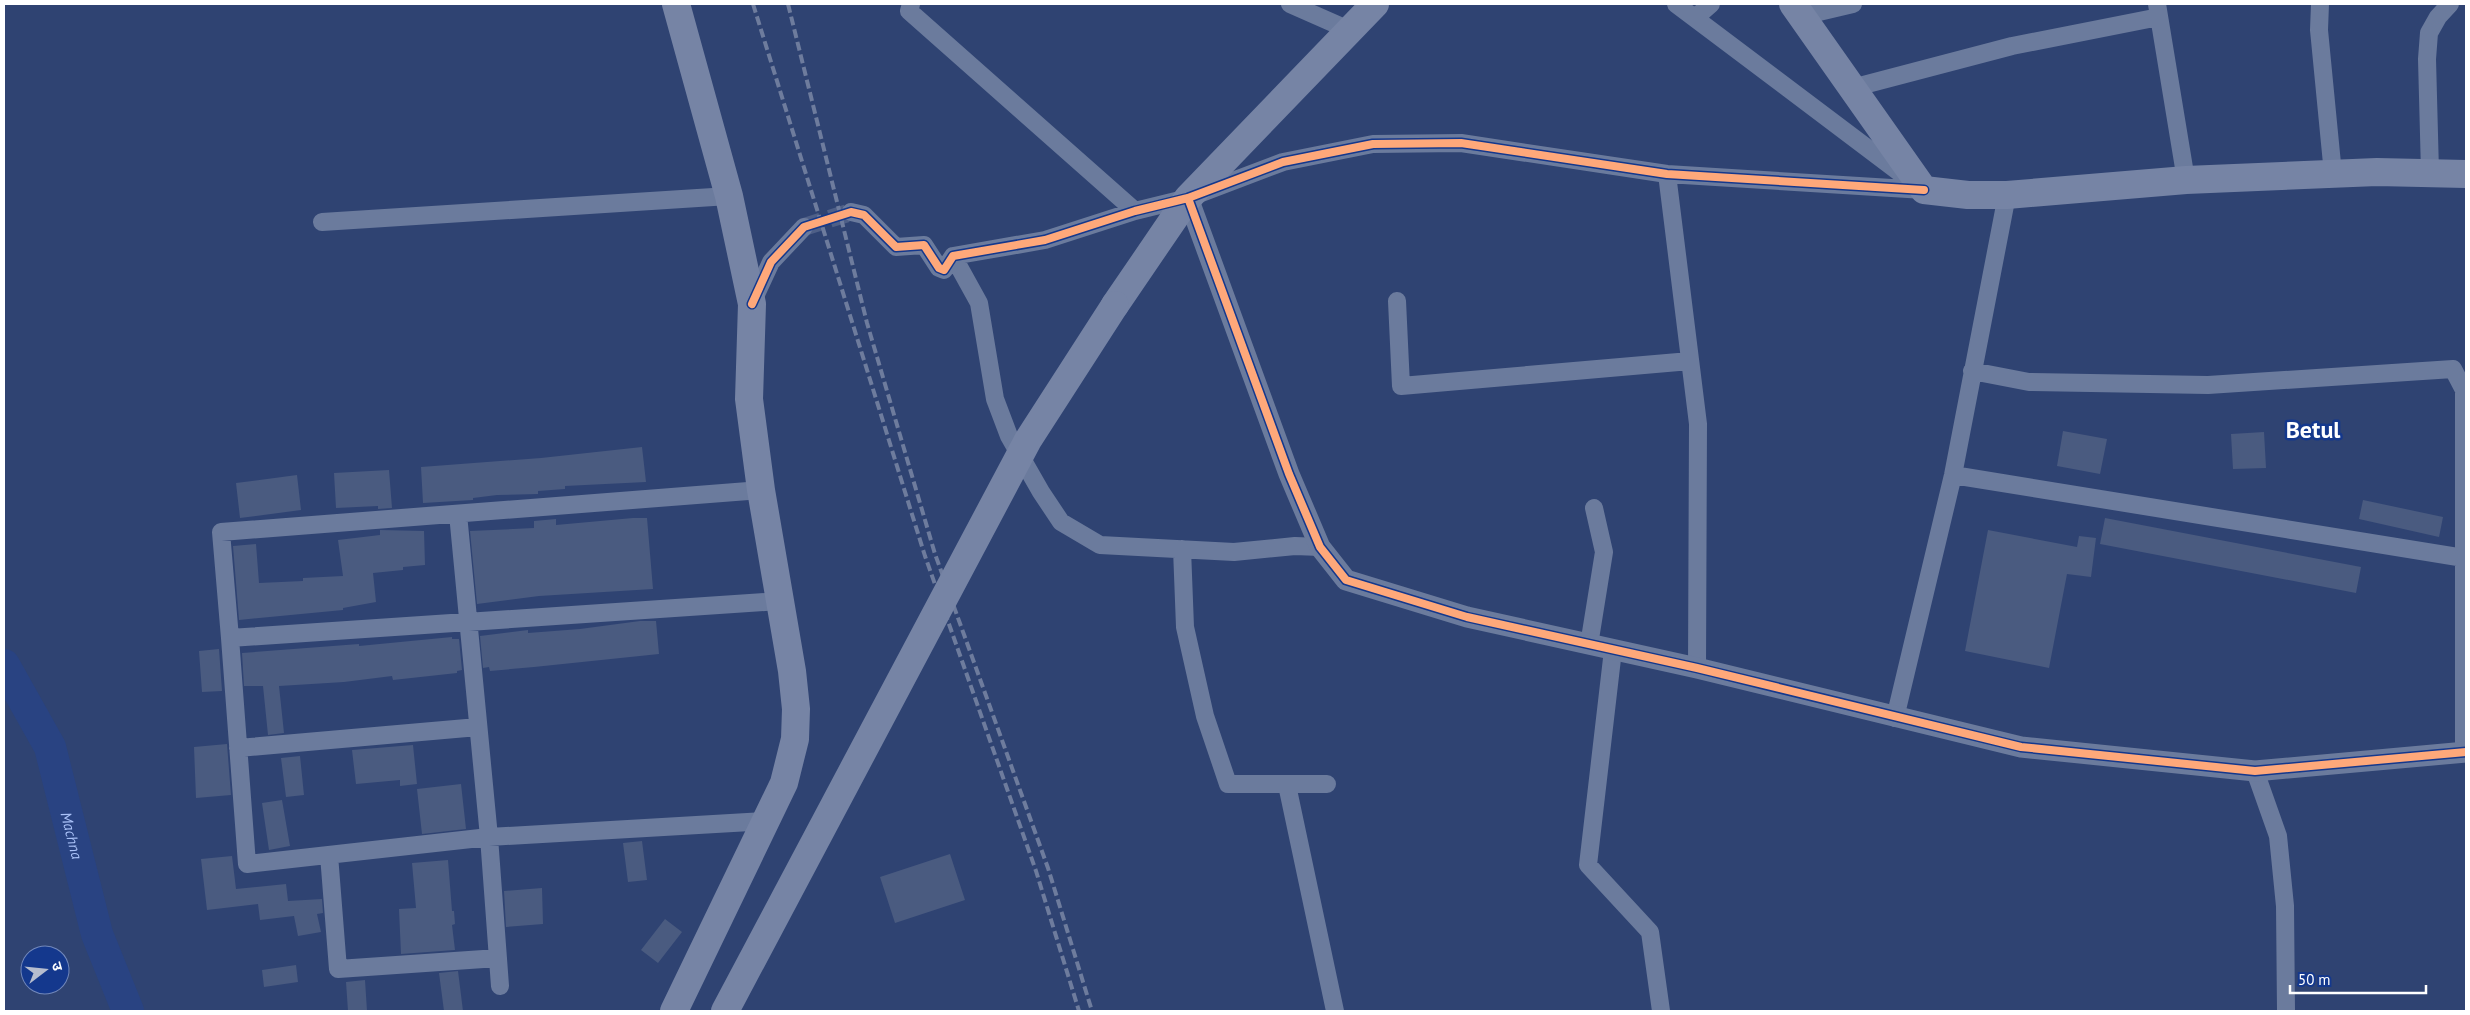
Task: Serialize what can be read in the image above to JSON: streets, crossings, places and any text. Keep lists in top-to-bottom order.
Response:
{
  "districts": ["Betul"],
  "water": ["Machna"],
  "scale_bar": "50 m",
  "north": "right"
}
